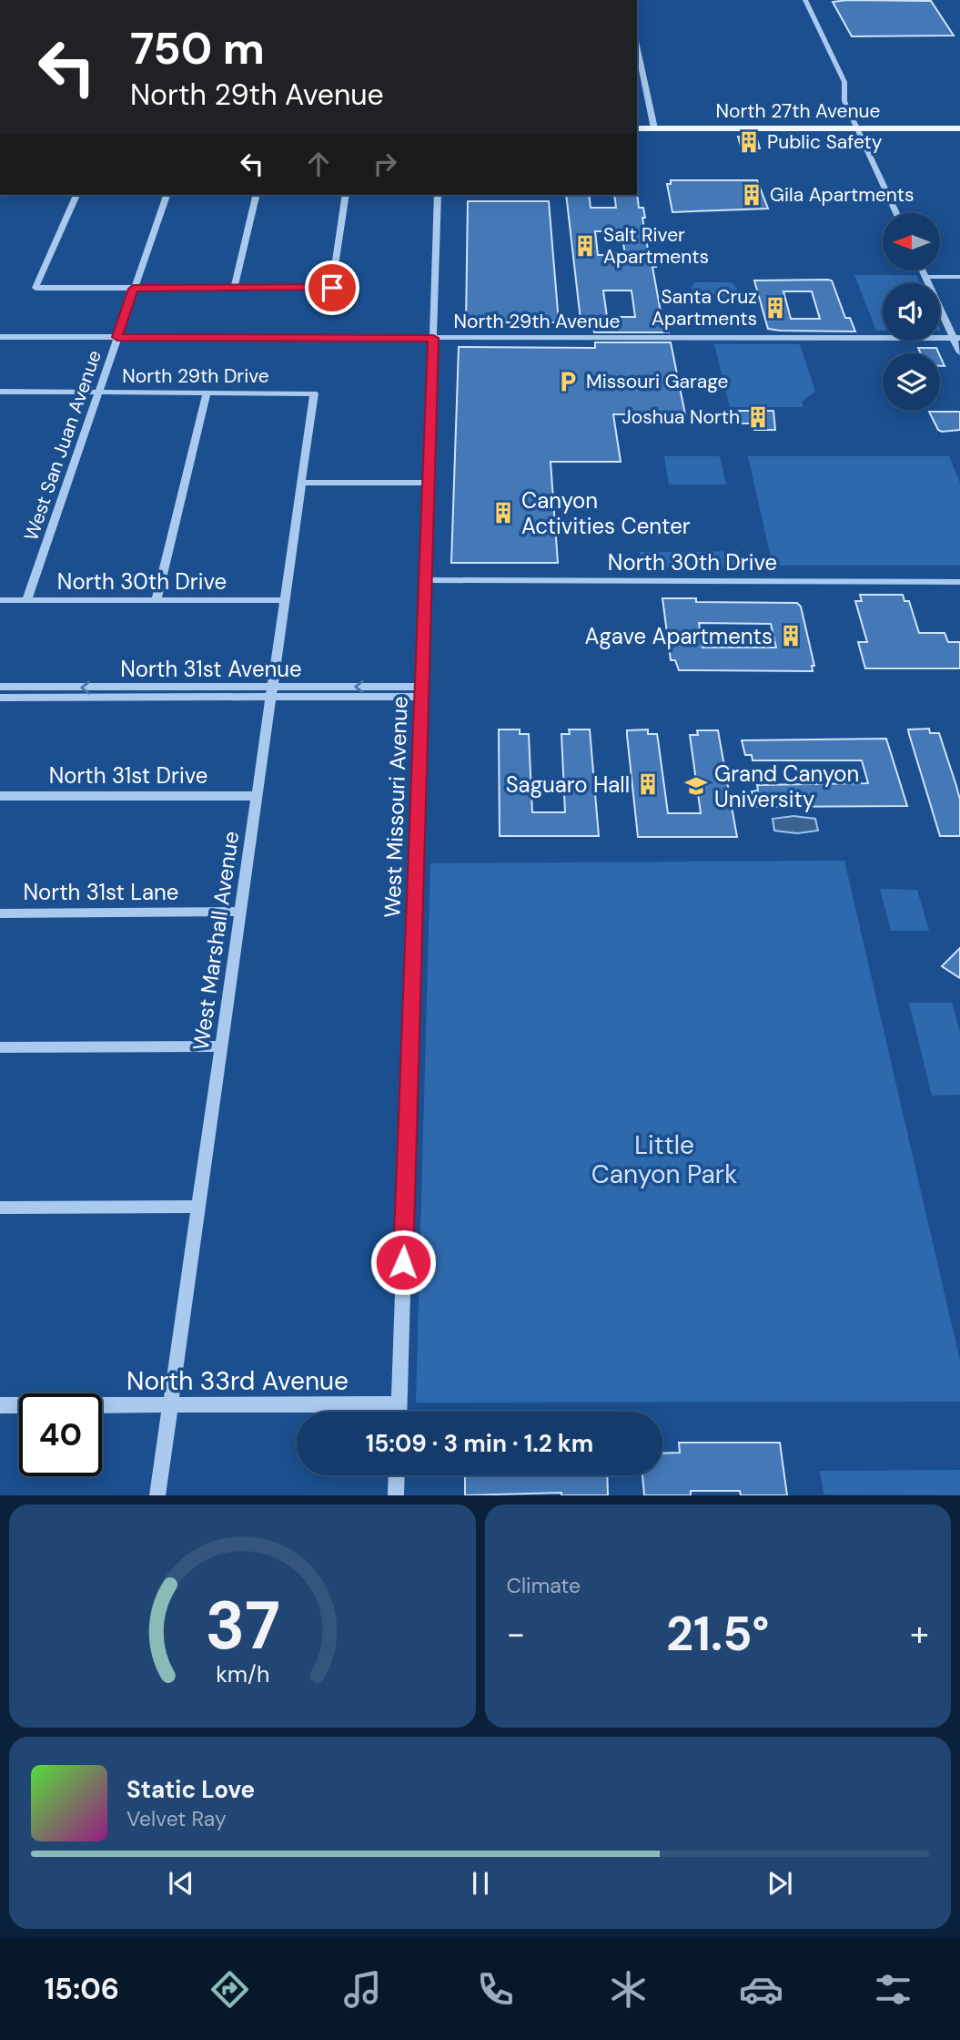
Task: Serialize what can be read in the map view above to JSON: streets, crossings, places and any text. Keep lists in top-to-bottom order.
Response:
{
  "streets": {
    "main road": ["North 27th Avenue"],
    "street": [
      "North 29th Avenue",
      "North 29th Drive",
      "West San Juan Avenue",
      "North 30th Drive",
      "North 31st Avenue",
      "North 31st Drive",
      "West Missouri Avenue",
      "North 31st Lane",
      "West Marshall Avenue",
      "North 33rd Avenue"
    ]
  },
  "crossings": [
    ["North 29th Avenue", "West San Juan Avenue"],
    ["North 29th Avenue", "West Missouri Avenue"],
    ["North 29th Drive", "West San Juan Avenue"],
    ["North 29th Drive", "West Marshall Avenue"],
    ["West San Juan Avenue", "North 30th Drive"],
    ["North 30th Drive", "West Missouri Avenue"],
    ["North 30th Drive", "West Marshall Avenue"],
    ["North 31st Avenue", "West Missouri Avenue"],
    ["North 31st Avenue", "West Marshall Avenue"],
    ["North 31st Drive", "West Marshall Avenue"],
    ["West Missouri Avenue", "North 33rd Avenue"],
    ["North 31st Lane", "West Marshall Avenue"],
    ["West Marshall Avenue", "North 33rd Avenue"]
  ],
  "parks": ["Little Canyon Park"],
  "places": {
    "building": [
      "Public Safety",
      "Gila Apartments",
      "Salt River Apartments",
      "Santa Cruz Apartments",
      "Joshua North",
      "Canyon Activities Center",
      "Agave Apartments",
      "Saguaro Hall"
    ],
    "parking": ["Missouri Garage"],
    "school or university": ["Grand Canyon University"]
  },
  "north": "left",
  "page": {
    "turn": ["750 m", "North 29th Avenue"],
    "limit": "40",
    "trip": "15:09 · 3 min · 1.2 km",
    "tile": "Climate",
    "heat": ["−", "21.5°", "+"],
    "song": ["Static Love", "Velvet Ray"],
    "tabs": "15:06",
    "gauge": ["37", "km/h"]
  }
}
